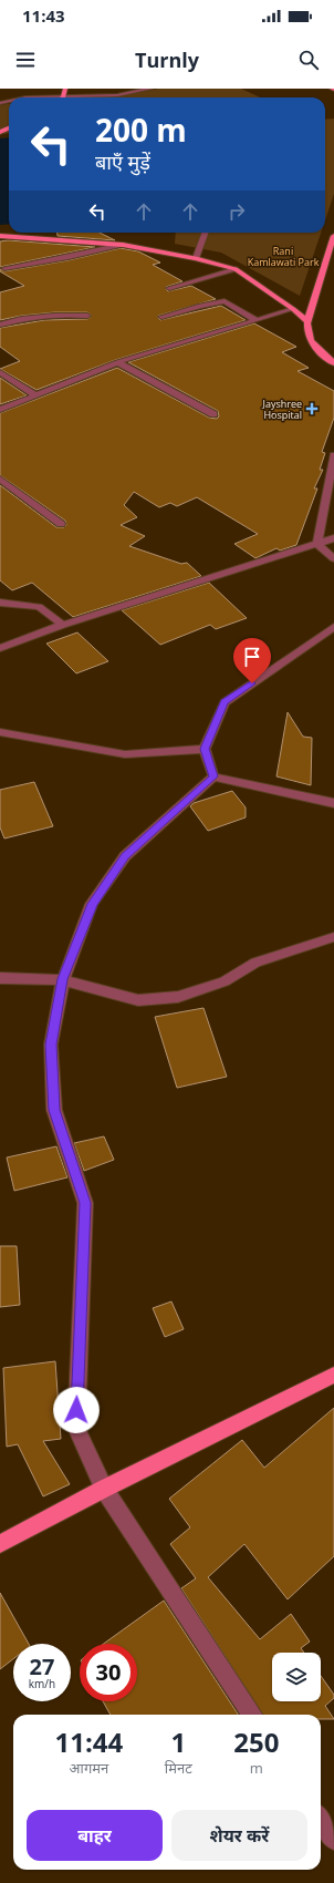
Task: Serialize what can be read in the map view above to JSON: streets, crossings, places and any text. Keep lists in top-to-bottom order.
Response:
{
  "parks": ["Rani Kamlawati Park"],
  "places": {
    "health": ["Jayshree Hospital"]
  },
  "page": {
    "status": "11:43",
    "header": "Turnly",
    "turn": ["200 m", "बाएँ मुड़ें"],
    "speed": "27 km/h",
    "limit": "30",
    "eta": [
      "11:44",
      "आगमन",
      "1",
      "मिनट",
      "250",
      "m"
    ],
    "buttons": ["बाहर", "शेयर करें"]
  }
}
